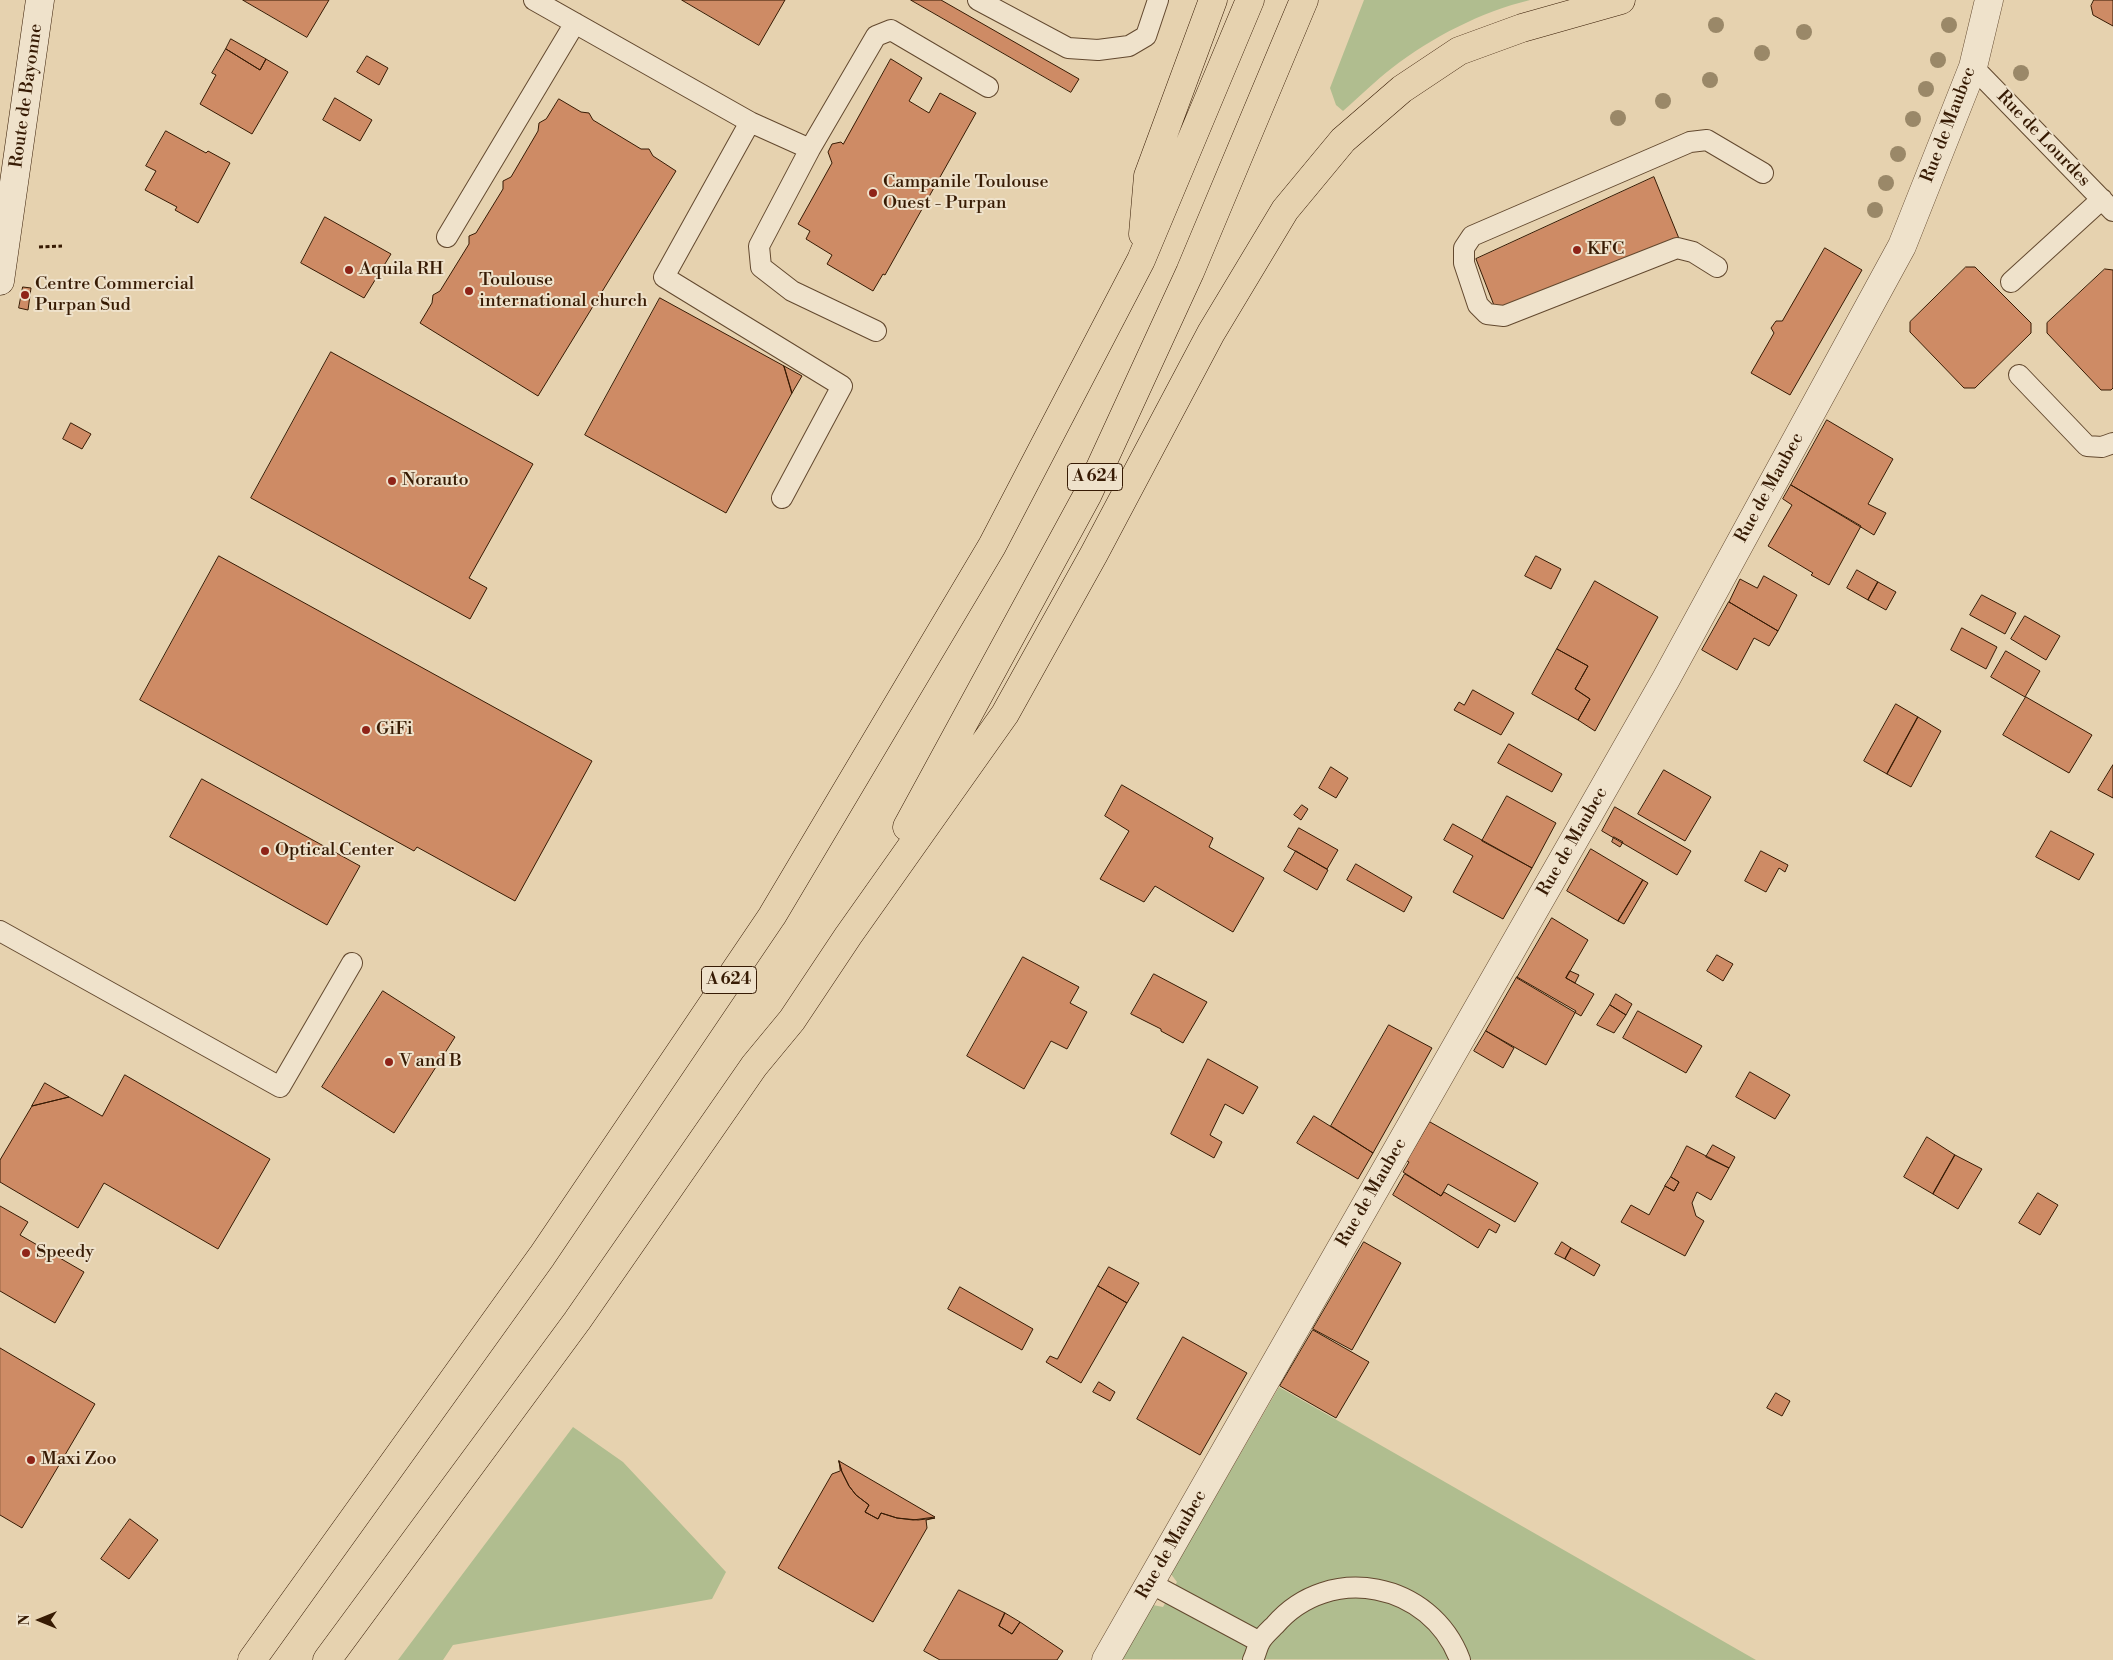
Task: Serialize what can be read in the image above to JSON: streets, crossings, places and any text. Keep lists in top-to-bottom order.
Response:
{
  "streets": {
    "highway": ["A 624"],
    "street": ["Route de Bayonne", "Rue de Maubec"],
    "lane": ["Rue de Lourdes"]
  },
  "crossings": [
    ["Rue de Maubec", "Rue de Lourdes"]
  ],
  "places": [
    "Campanile Toulouse Ouest - Purpan",
    "KFC",
    "Aquila RH",
    "Toulouse international church",
    "Centre Commercial Purpan Sud",
    "Norauto",
    "GiFi",
    "Optical Center",
    "V and B",
    "Speedy",
    "Maxi Zoo"
  ],
  "north": "left"
}
